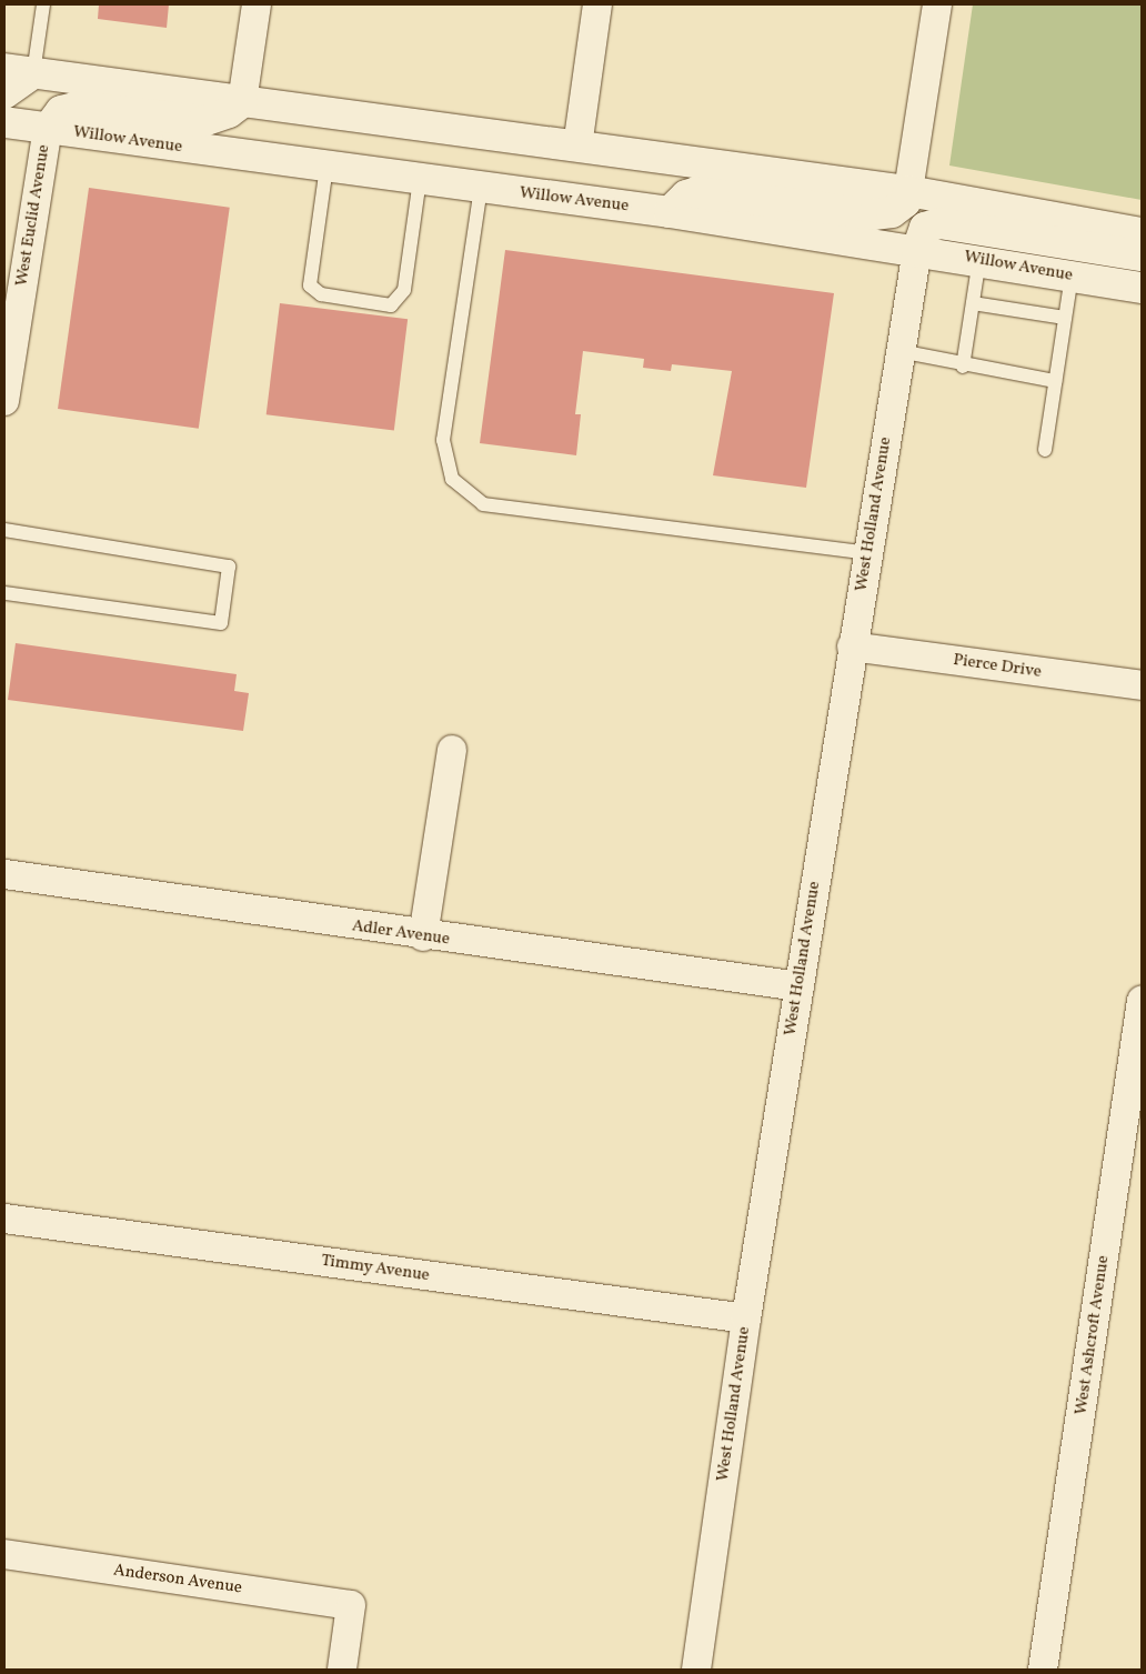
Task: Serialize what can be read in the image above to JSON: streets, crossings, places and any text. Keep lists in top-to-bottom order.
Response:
{
  "streets": {
    "main road": ["Willow Avenue"],
    "street": [
      "West Euclid Avenue",
      "West Holland Avenue",
      "Pierce Drive",
      "Adler Avenue",
      "Timmy Avenue",
      "West Ashcroft Avenue",
      "Anderson Avenue"
    ]
  },
  "crossings": [
    ["Willow Avenue", "West Euclid Avenue"],
    ["Willow Avenue", "West Holland Avenue"],
    ["West Holland Avenue", "Pierce Drive"],
    ["West Holland Avenue", "Adler Avenue"],
    ["West Holland Avenue", "Timmy Avenue"]
  ]
}
